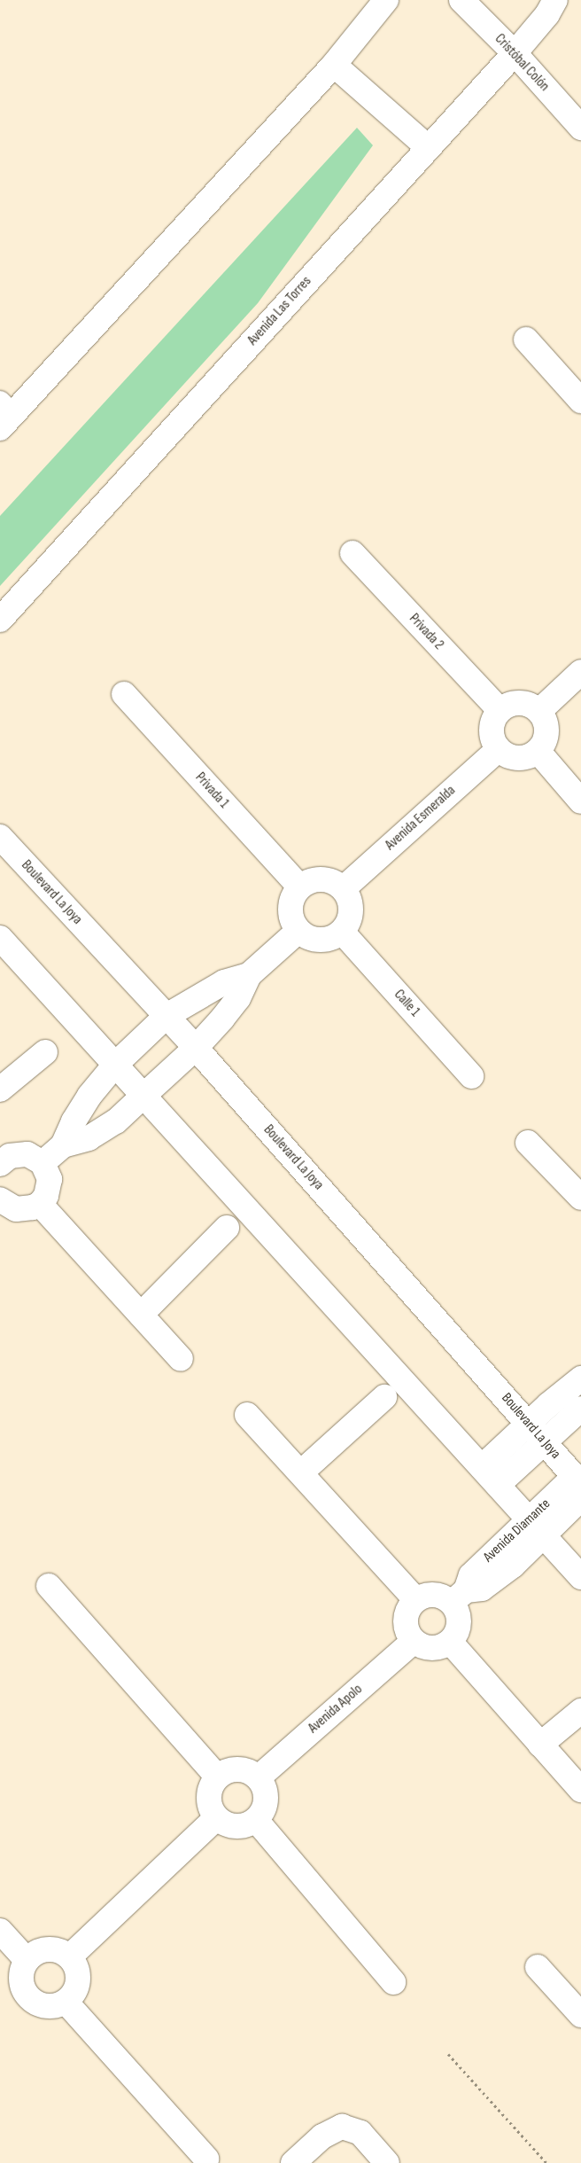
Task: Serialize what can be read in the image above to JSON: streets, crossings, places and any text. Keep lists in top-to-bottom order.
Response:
{
  "streets": {
    "street": [
      "Cristóbal Colón",
      "Avenida Las Torres",
      "Privada 2",
      "Privada 1",
      "Avenida Esmeralda",
      "Boulevard La Joya",
      "Calle 1",
      "Avenida Diamante",
      "Avenida Apolo"
    ]
  },
  "crossings": [
    ["Cristóbal Colón", "Avenida Las Torres"],
    ["Privada 2", "Avenida Esmeralda"],
    ["Privada 1", "Avenida Esmeralda"],
    ["Privada 1", "Calle 1"],
    ["Avenida Esmeralda", "Calle 1"],
    ["Boulevard La Joya", "Avenida Diamante"],
    ["Avenida Diamante", "Avenida Apolo"]
  ]
}
